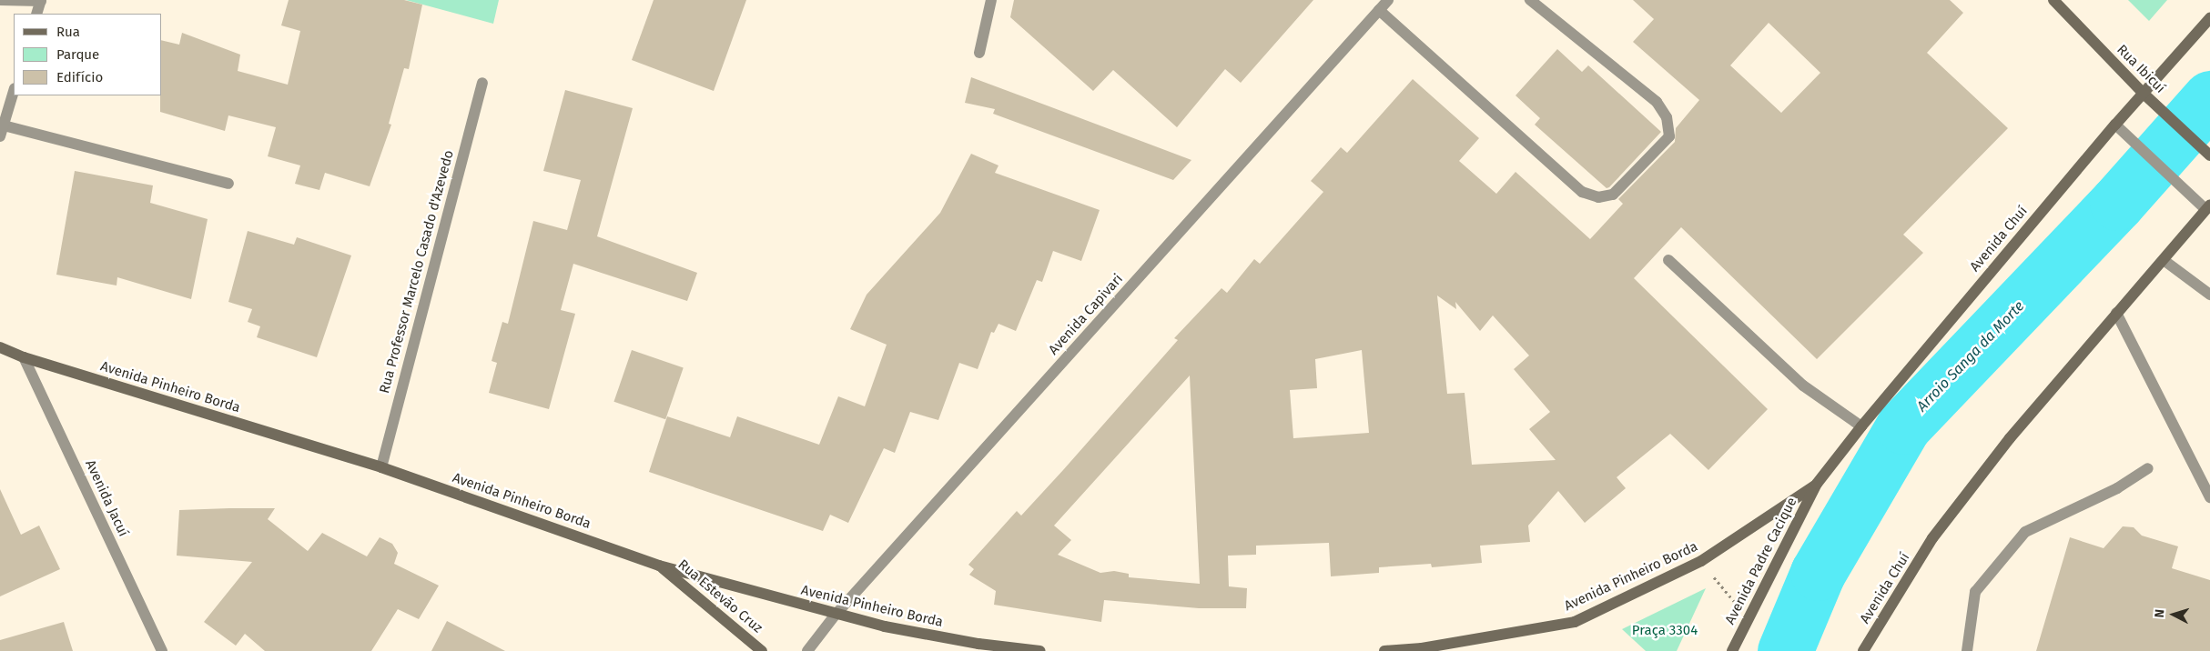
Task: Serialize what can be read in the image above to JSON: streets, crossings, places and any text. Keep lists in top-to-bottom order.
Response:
{
  "streets": {
    "main road": [
      "Rua Ibicuí",
      "Avenida Chuí",
      "Avenida Pinheiro Borda",
      "Avenida Padre Cacique",
      "Rua Estevão Cruz"
    ],
    "street": ["Rua Professor Marcelo Casado d'Azevedo", "Avenida Capivari", "Avenida Jacuí"]
  },
  "crossings": [
    ["Rua Ibicuí", "Avenida Chuí"],
    ["Avenida Chuí", "Avenida Pinheiro Borda"],
    ["Avenida Chuí", "Avenida Padre Cacique"],
    ["Rua Professor Marcelo Casado d'Azevedo", "Avenida Pinheiro Borda"],
    ["Avenida Capivari", "Avenida Pinheiro Borda"],
    ["Avenida Pinheiro Borda", "Avenida Jacuí"],
    ["Avenida Pinheiro Borda", "Avenida Padre Cacique"],
    ["Avenida Pinheiro Borda", "Rua Estevão Cruz"]
  ],
  "water": ["Arroio Sanga da Morte"],
  "parks": ["Praça 3304"],
  "legend": ["Rua", "Parque", "Edifício"],
  "north": "left"
}
